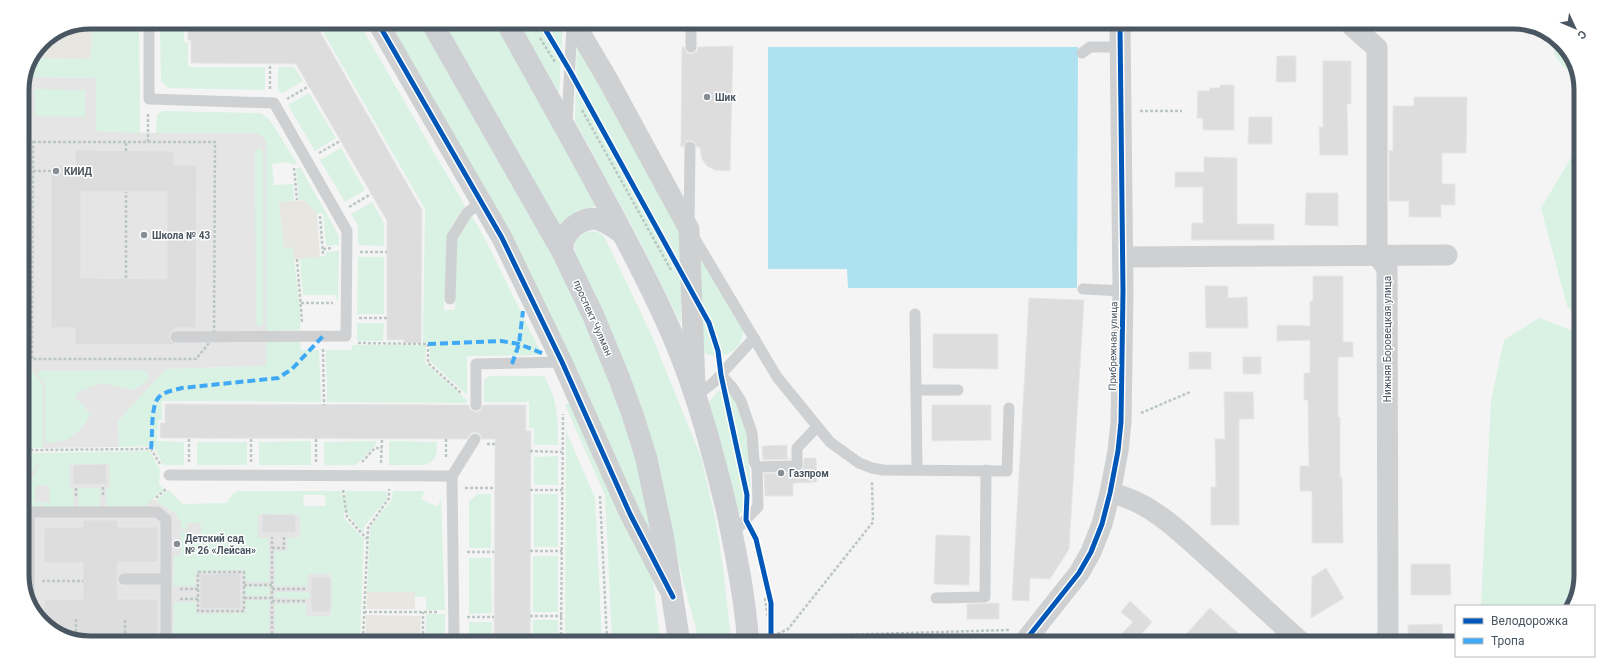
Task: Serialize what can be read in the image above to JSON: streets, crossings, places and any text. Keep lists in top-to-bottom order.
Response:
{
  "streets": {
    "main road": ["проспект Чулман"],
    "street": ["Нижняя Боровецкая улица", "Прибрежная улица"]
  },
  "places": [
    "Шик",
    "КИИД",
    "Школа № 43",
    "Газпром",
    "Детский сад № 26 «Лейсан»"
  ],
  "legend": ["Велодорожка", "Тропа"],
  "north": "bottom right"
}
